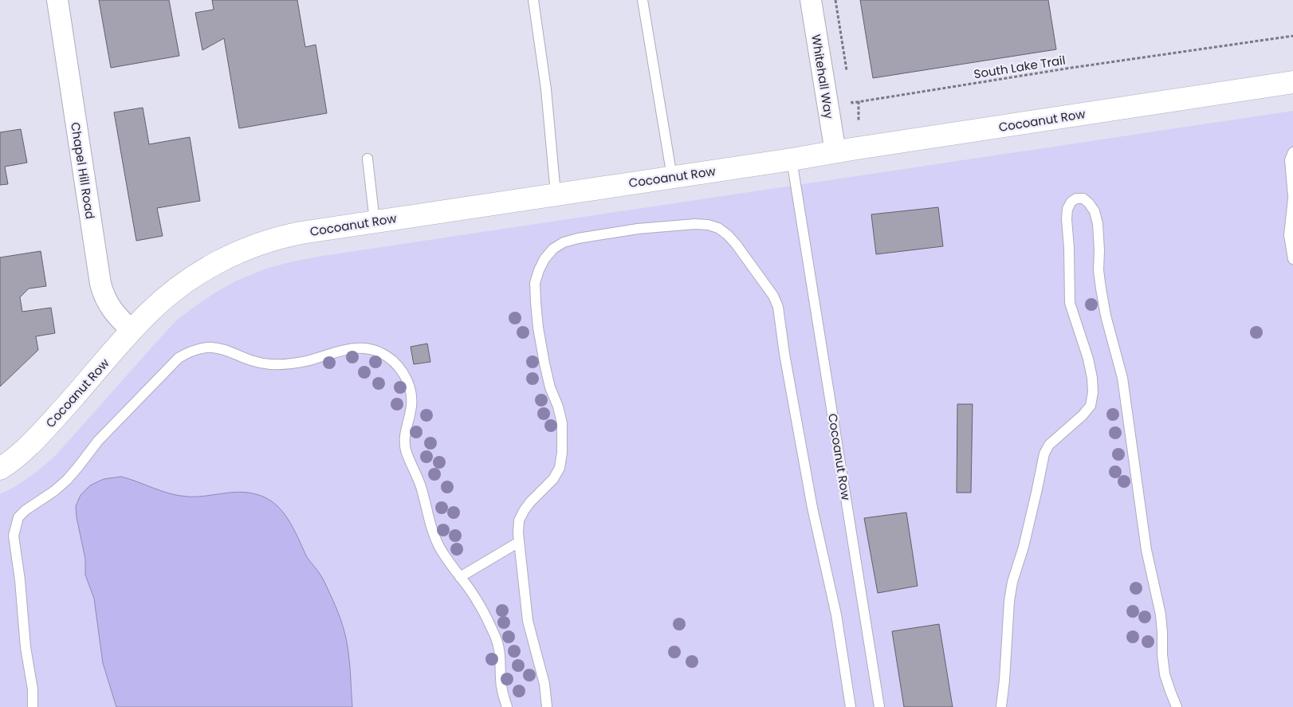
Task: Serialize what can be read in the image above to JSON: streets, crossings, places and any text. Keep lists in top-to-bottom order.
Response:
{
  "streets": {
    "street": ["Whitehall Way", "Cocoanut Row", "Chapel Hill Road"],
    "path": ["South Lake Trail"]
  },
  "crossings": [
    ["Whitehall Way", "Cocoanut Row"],
    ["Cocoanut Row", "Chapel Hill Road"]
  ]
}
